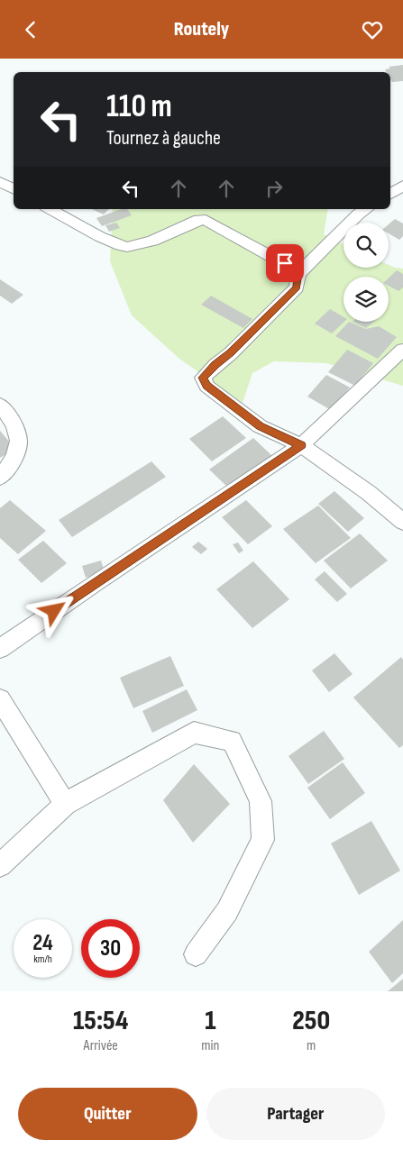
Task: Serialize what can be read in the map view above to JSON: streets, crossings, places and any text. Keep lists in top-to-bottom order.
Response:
{
  "page": {
    "header": "Routely",
    "turn": ["110 m", "Tournez à gauche"],
    "speed": "24 km/h",
    "limit": "30",
    "eta": [
      "15:54",
      "Arrivée",
      "1",
      "min",
      "250",
      "m"
    ],
    "buttons": ["Quitter", "Partager"]
  }
}
